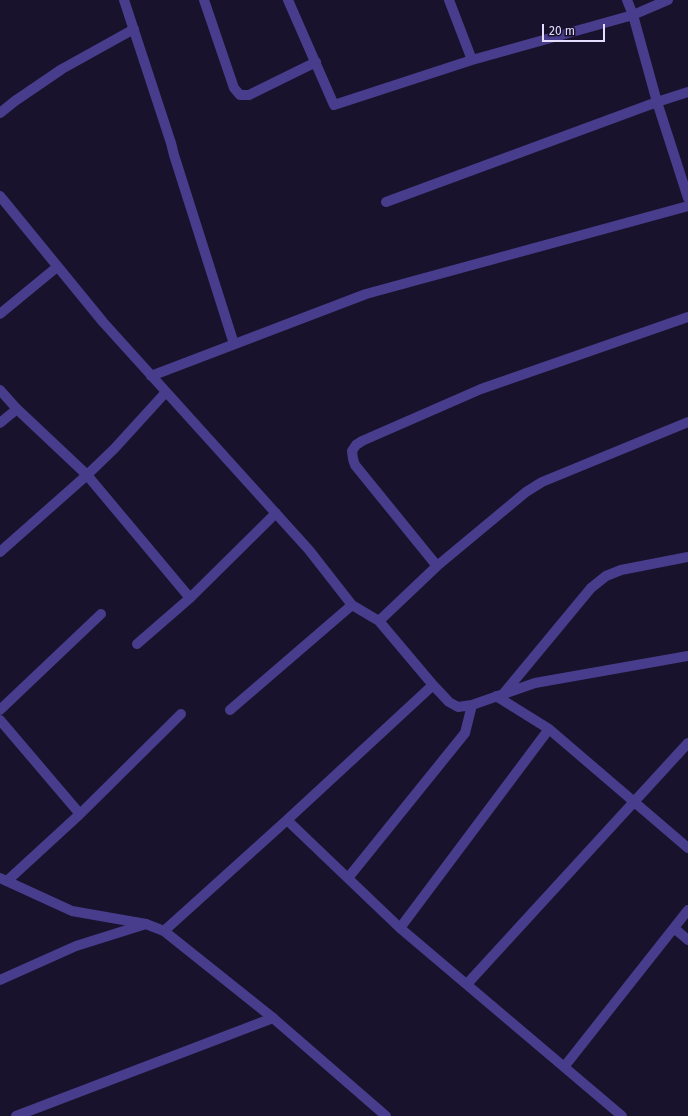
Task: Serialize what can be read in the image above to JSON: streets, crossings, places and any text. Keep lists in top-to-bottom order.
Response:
{
  "scale_bar": "20 m"
}
